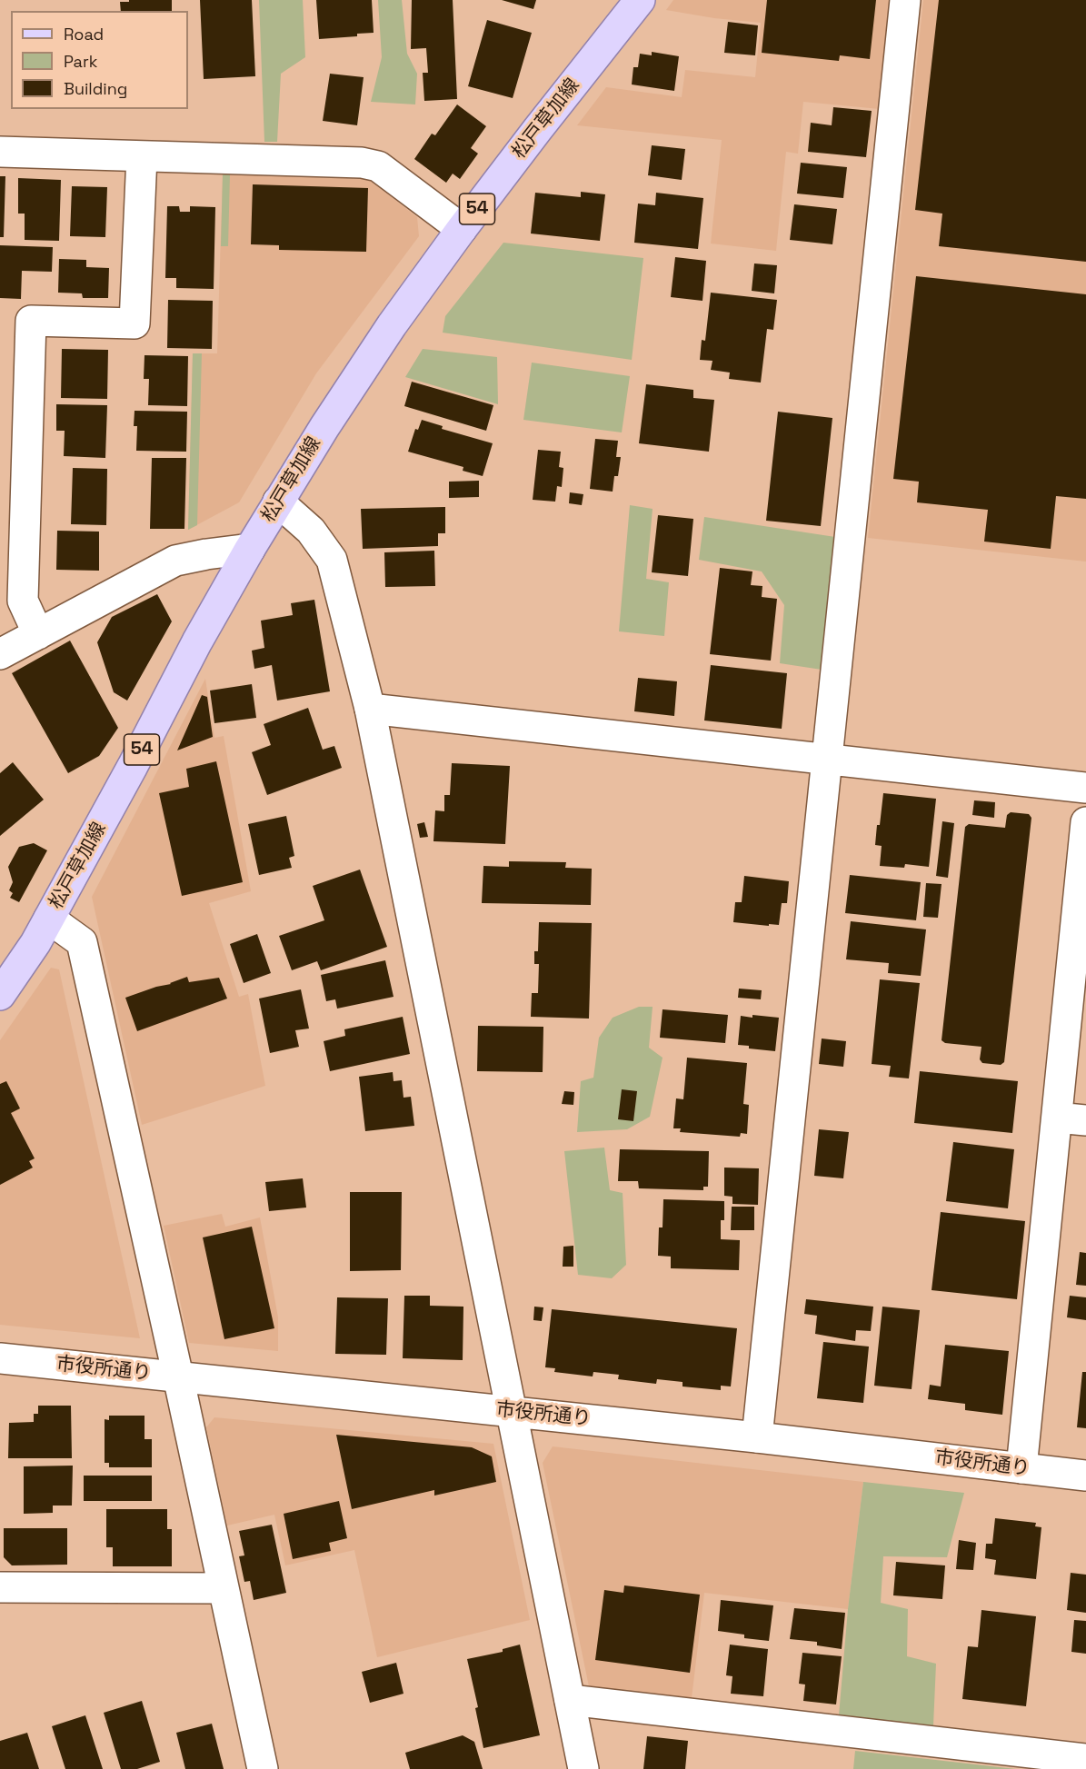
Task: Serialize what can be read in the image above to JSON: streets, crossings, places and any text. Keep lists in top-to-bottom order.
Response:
{
  "streets": {
    "main road": ["松戸草加線", "54"],
    "street": ["市役所通り"]
  },
  "legend": ["Road", "Park", "Building"]
}
